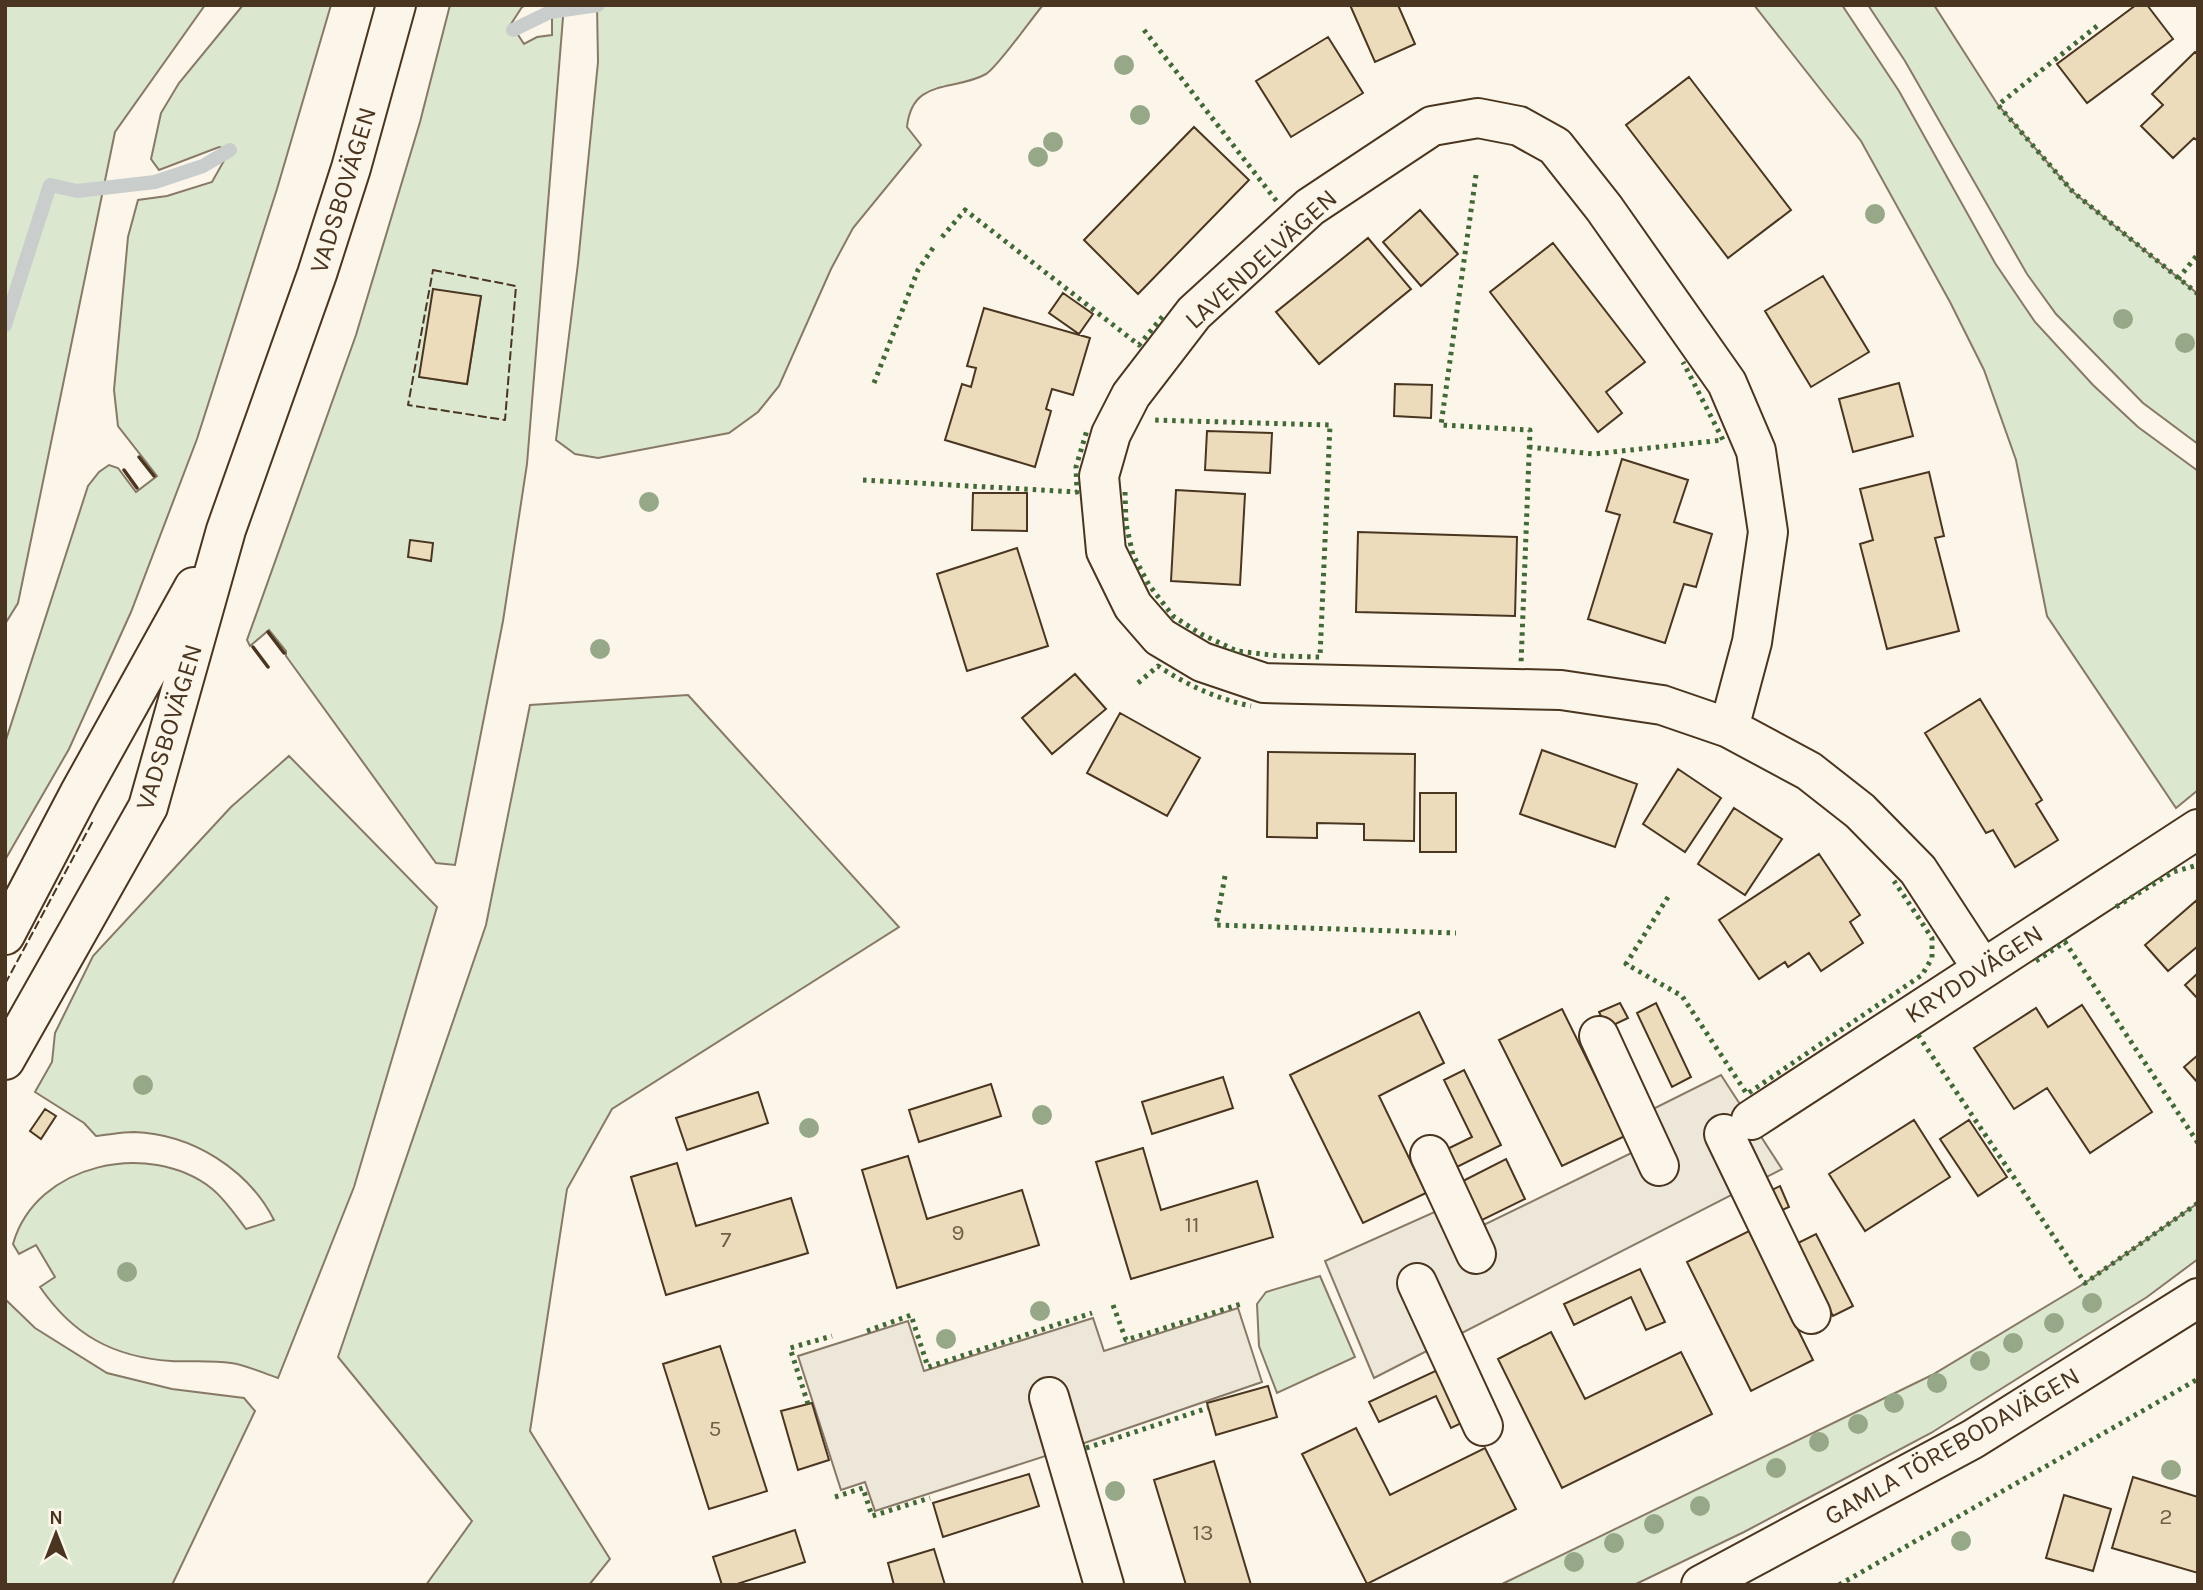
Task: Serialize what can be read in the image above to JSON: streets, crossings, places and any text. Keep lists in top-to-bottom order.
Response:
{
  "streets": {
    "street": [
      "VADSBOVÄGEN",
      "LAVENDELVÄGEN",
      "KRYDDVÄGEN",
      "GAMLA TÖREBODAVÄGEN"
    ]
  },
  "crossings": [
    ["LAVENDELVÄGEN", "KRYDDVÄGEN"]
  ],
  "house_numbers": [
    "11",
    "9",
    "7",
    "5",
    "2",
    "13"
  ],
  "north": "top"
}
